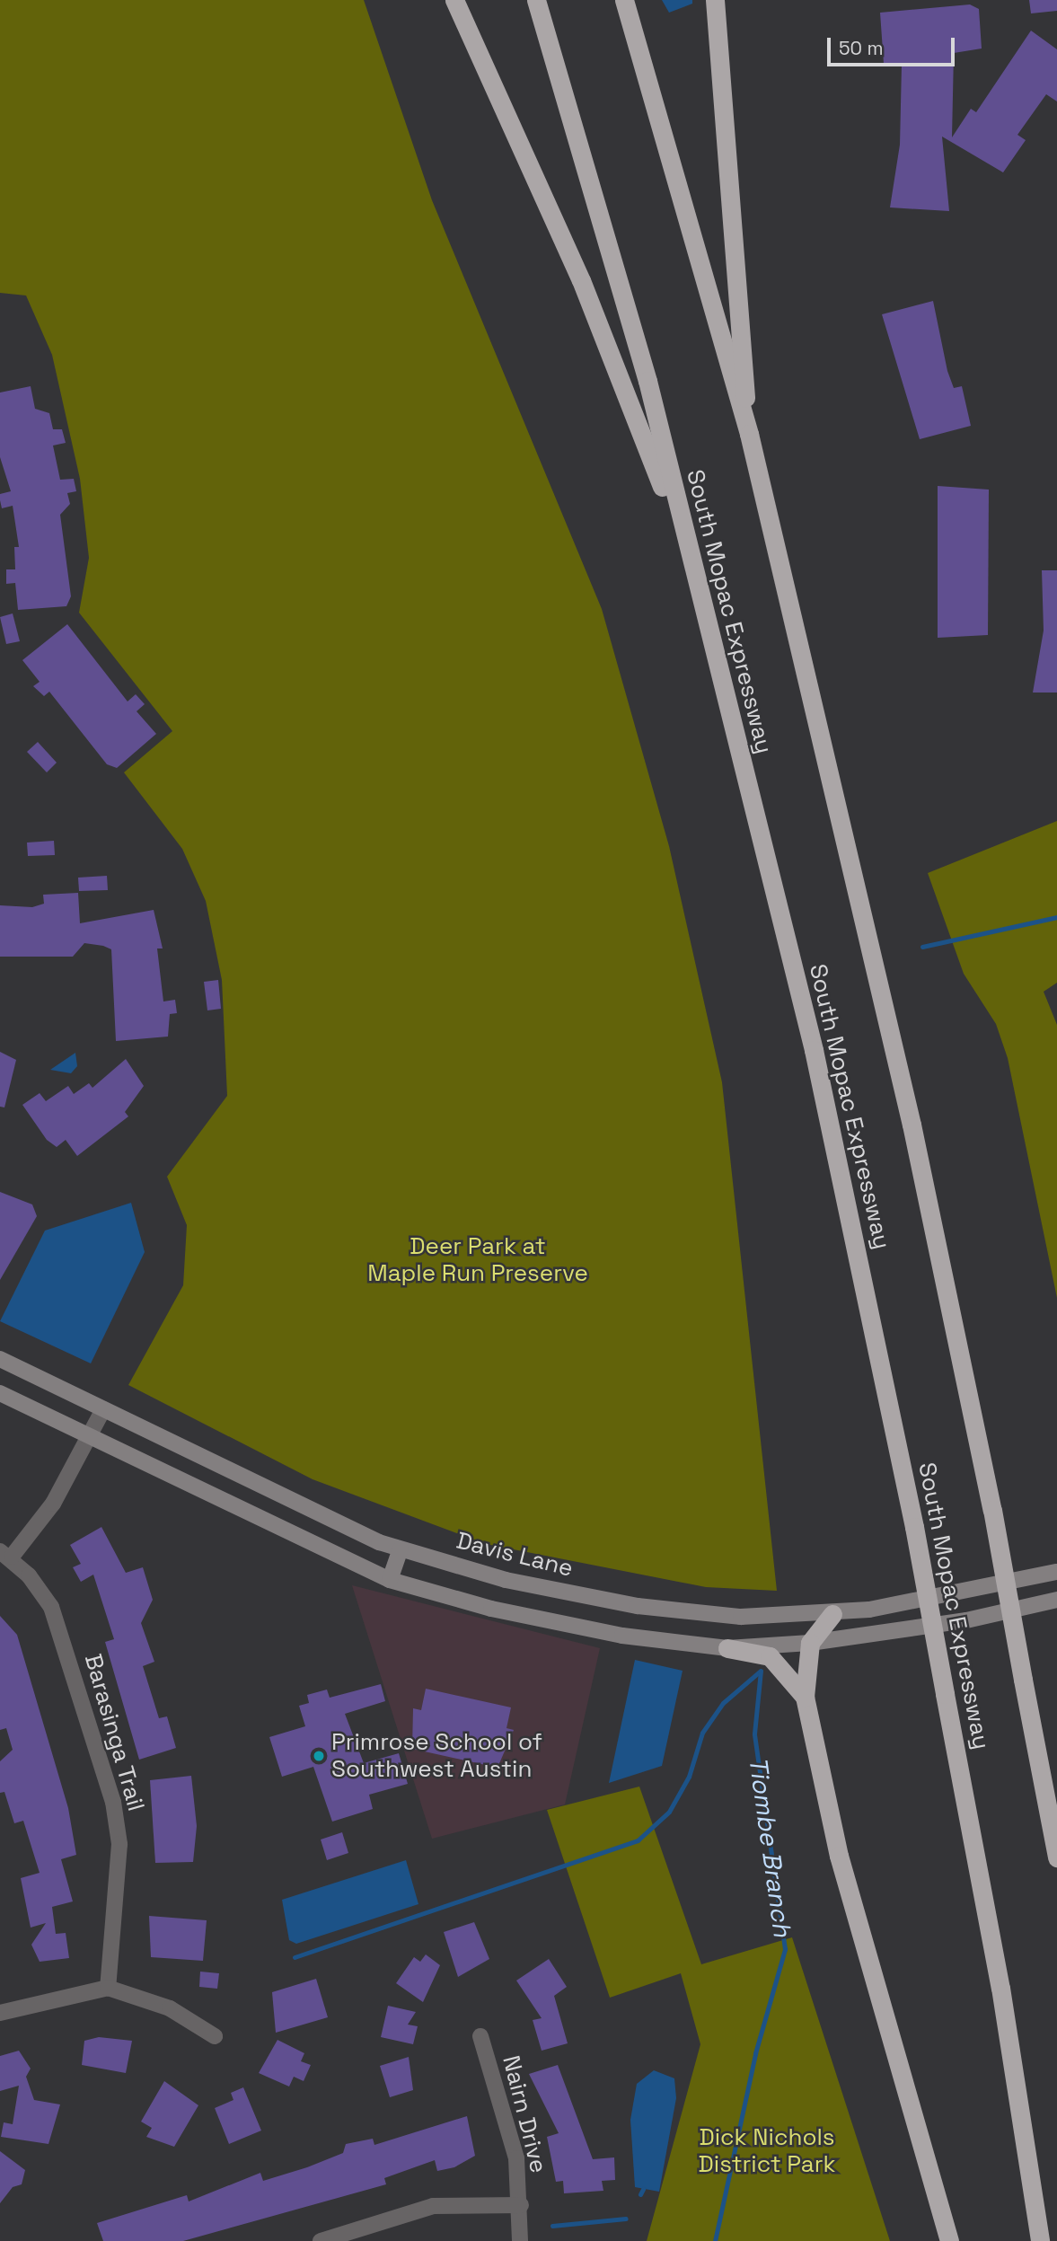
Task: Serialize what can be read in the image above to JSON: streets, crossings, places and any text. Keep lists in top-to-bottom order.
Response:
{
  "streets": {
    "highway": ["South Mopac Expressway"],
    "main road": ["Davis Lane"],
    "street": ["Barasinga Trail", "Nairn Drive"]
  },
  "water": ["Tiombe Branch"],
  "parks": ["Deer Park at Maple Run Preserve", "Dick Nichols District Park"],
  "places": ["Primrose School of Southwest Austin"],
  "scale_bar": "50 m"
}
